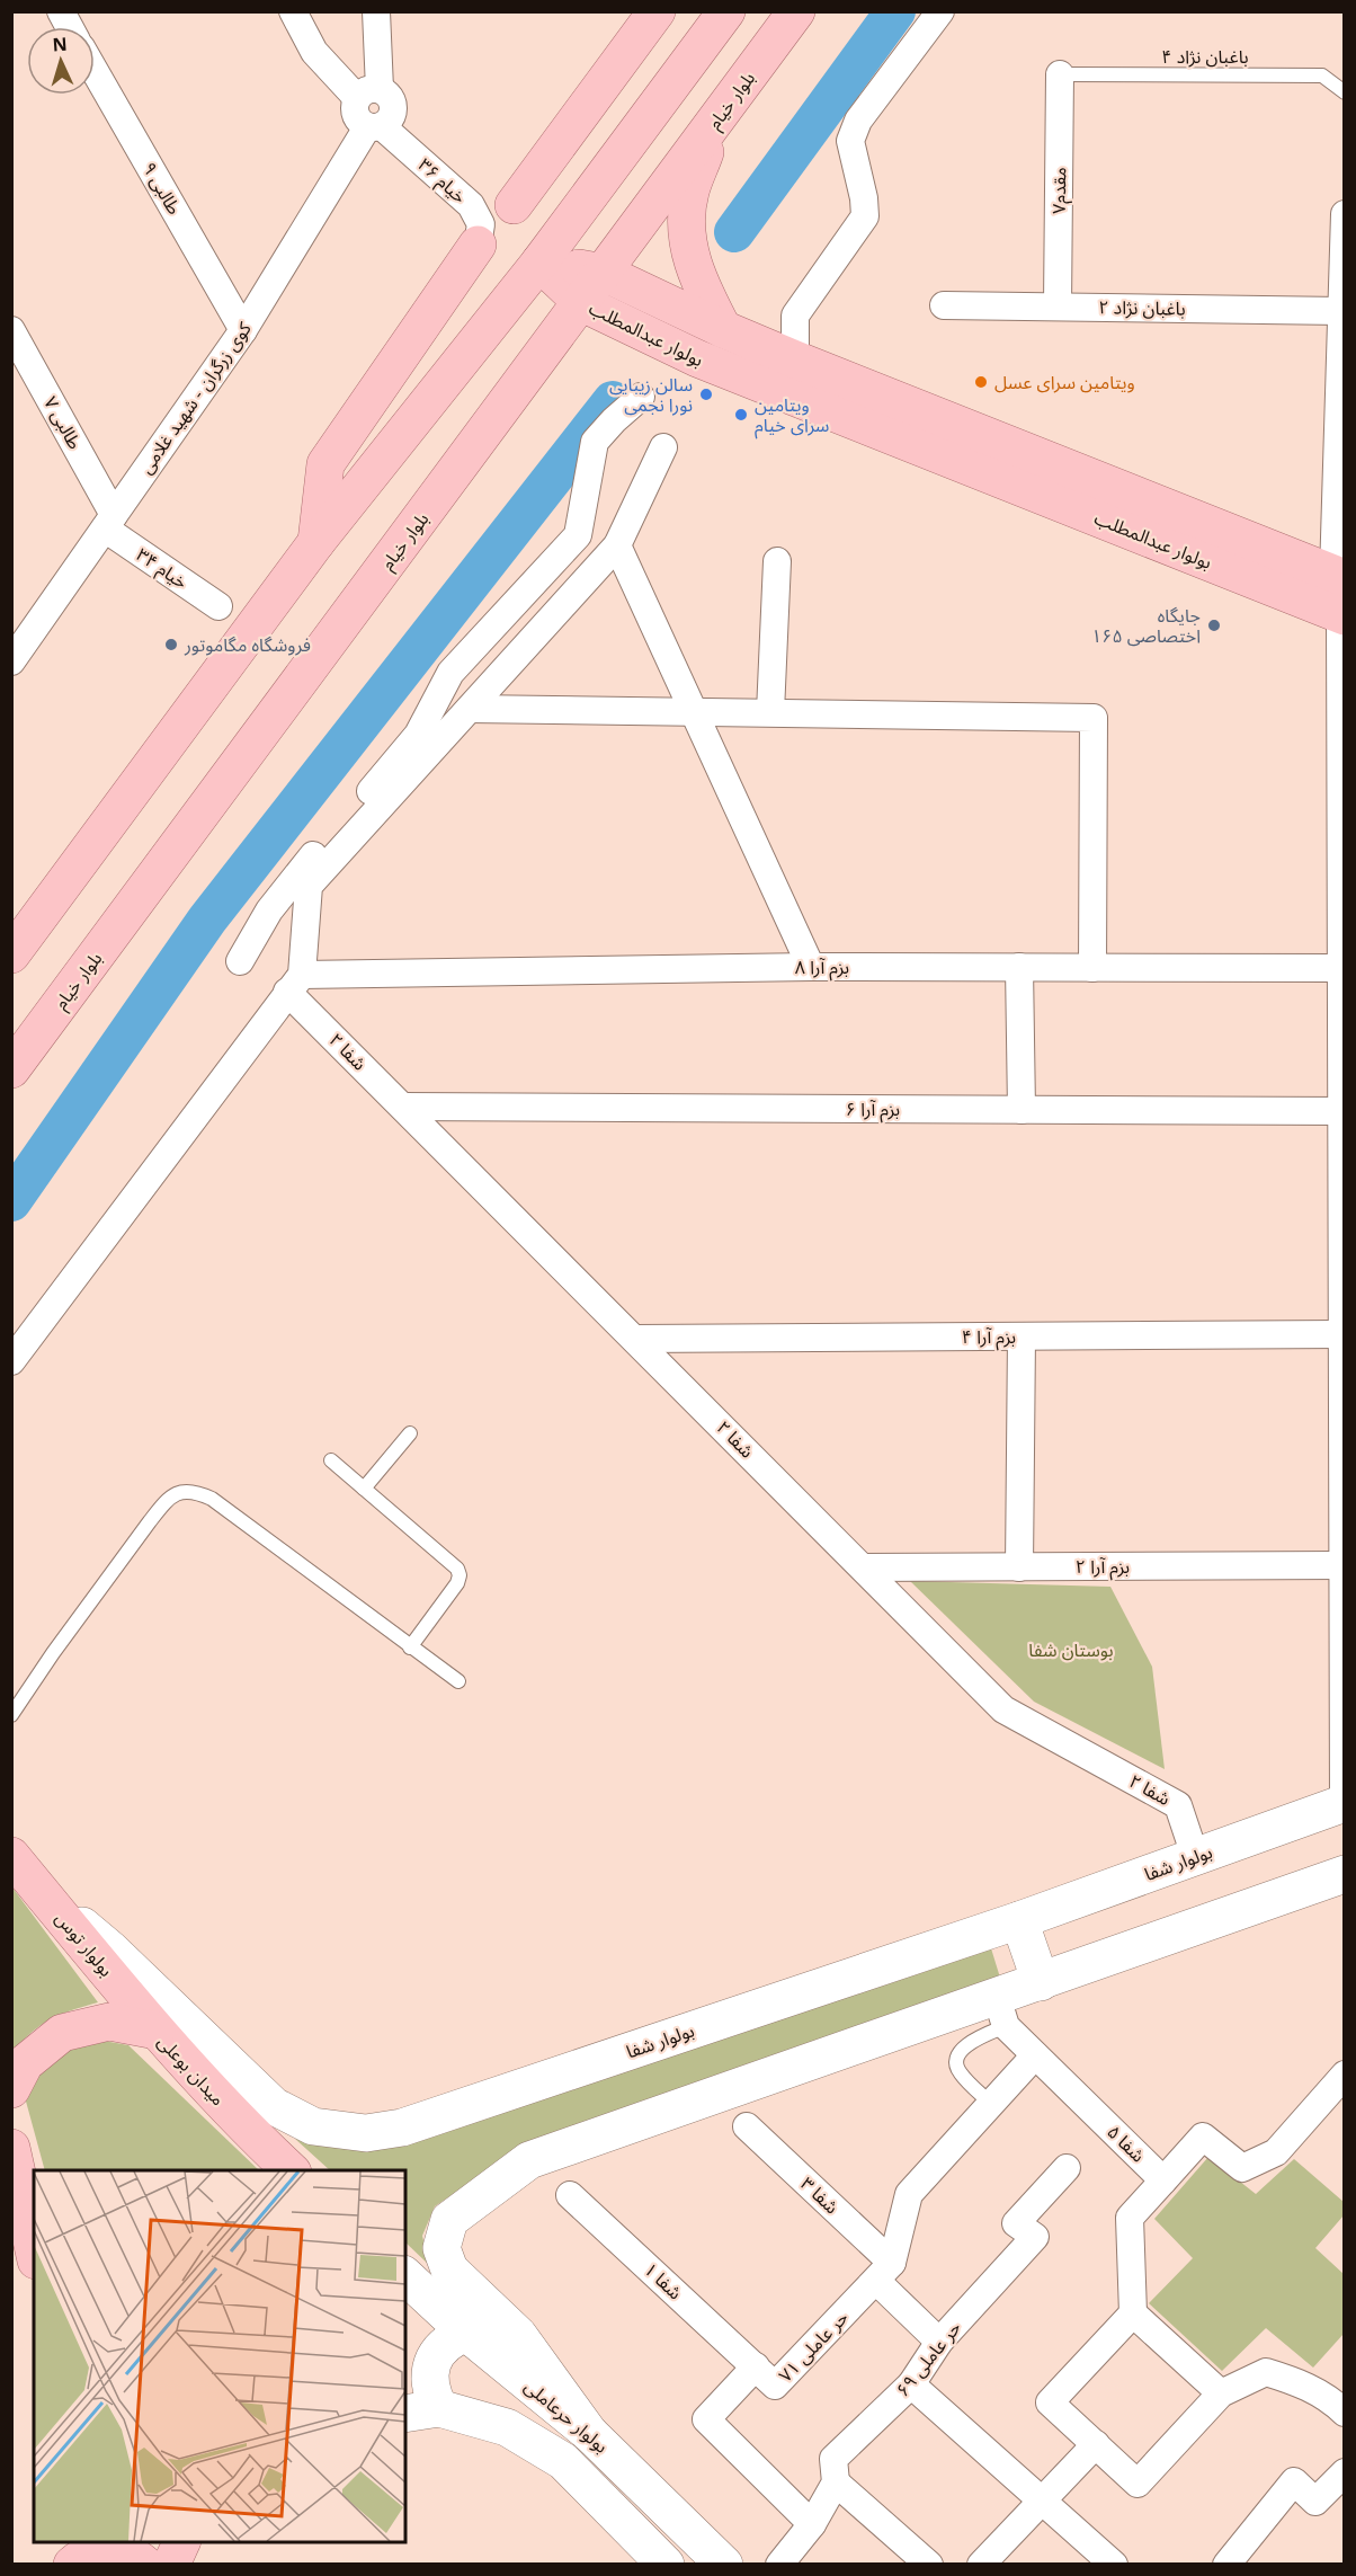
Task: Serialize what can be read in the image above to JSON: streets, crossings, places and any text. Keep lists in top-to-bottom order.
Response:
{
  "streets": {
    "main road": [
      "بلوار خیام",
      "بولوار عبدالمطلب",
      "بولوار توس",
      "میدان بوعلی"
    ],
    "street": [
      "خیام ۳۶",
      "طالبی ۹",
      "مقدم۷",
      "باغبان نژاد ۲",
      "کوی زرگران - شهید غلامی",
      "طالبی ۷",
      "خیام ۳۴",
      "بزم آرا ۸",
      "شفا ۲",
      "بزم آرا ۶",
      "بزم آرا ۴",
      "بزم آرا ۲",
      "بولوار شفا",
      "شفا ۵",
      "شفا ۳",
      "شفا ۱",
      "حر عاملی ۷۱",
      "حر عاملی ۶۹",
      "بولوار حرعاملی"
    ],
    "lane": ["باغبان نژاد ۴"]
  },
  "crossings": [
    ["باغبان نژاد ۴", "مقدم۷"],
    ["بلوار خیام", "بولوار عبدالمطلب"],
    ["خیام ۳۶", "کوی زرگران - شهید غلامی"],
    ["طالبی ۹", "کوی زرگران - شهید غلامی"],
    ["مقدم۷", "باغبان نژاد ۲"],
    ["کوی زرگران - شهید غلامی", "طالبی ۷"],
    ["کوی زرگران - شهید غلامی", "خیام ۳۴"],
    ["طالبی ۷", "خیام ۳۴"],
    ["بزم آرا ۸", "شفا ۲"],
    ["شفا ۲", "بزم آرا ۶"],
    ["شفا ۲", "بزم آرا ۴"],
    ["شفا ۲", "بزم آرا ۲"],
    ["شفا ۲", "بولوار شفا"],
    ["بولوار شفا", "بولوار توس"],
    ["بولوار توس", "میدان بوعلی"],
    ["شفا ۳", "حر عاملی ۷۱"],
    ["شفا ۳", "حر عاملی ۶۹"],
    ["شفا ۱", "حر عاملی ۷۱"],
    ["حر عاملی ۷۱", "حر عاملی ۶۹"]
  ],
  "parks": ["بوستان شفا"],
  "places": [
    "ویتامین سرای عسل",
    "سالن زیبایی نورا نجمی",
    "ویتامین سرای خیام",
    "جایگاه اختصاصی ۱۶۵",
    "فروشگاه مگاموتور"
  ],
  "north": "top"
}
